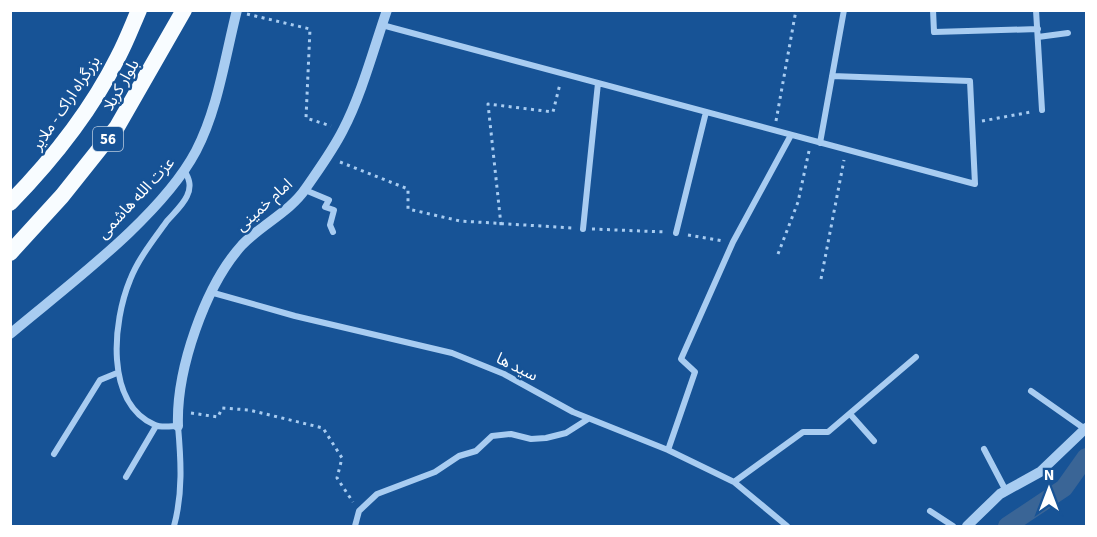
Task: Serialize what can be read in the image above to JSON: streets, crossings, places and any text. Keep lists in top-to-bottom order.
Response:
{
  "streets": {
    "highway": ["بلوار کربلا", "بزرگراه اراک - ملایر", "56"],
    "street": ["عزت الله هاشمی", "امام خمینی", "سید ها"]
  },
  "crossings": [
    ["امام خمینی", "سید ها"]
  ],
  "north": "top"
}
